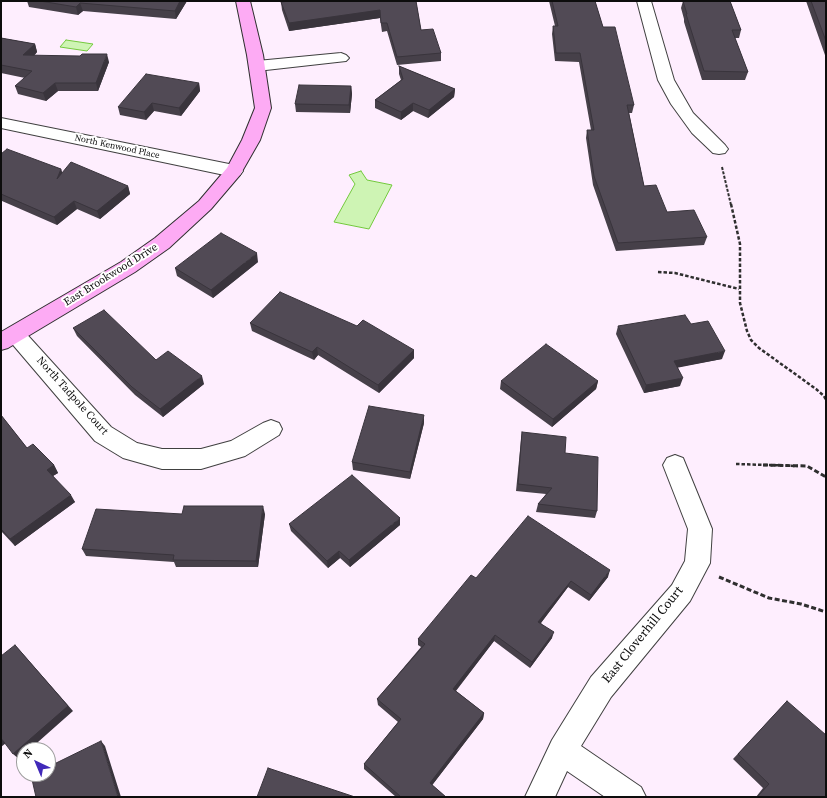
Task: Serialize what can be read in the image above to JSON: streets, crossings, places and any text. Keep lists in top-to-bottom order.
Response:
{
  "streets": {
    "street": [
      "North Kenwood Place",
      "East Brookwood Drive",
      "North Tadpole Court",
      "East Cloverhill Court"
    ]
  },
  "crossings": [
    ["North Kenwood Place", "East Brookwood Drive"],
    ["East Brookwood Drive", "North Tadpole Court"]
  ],
  "north": "top left"
}
